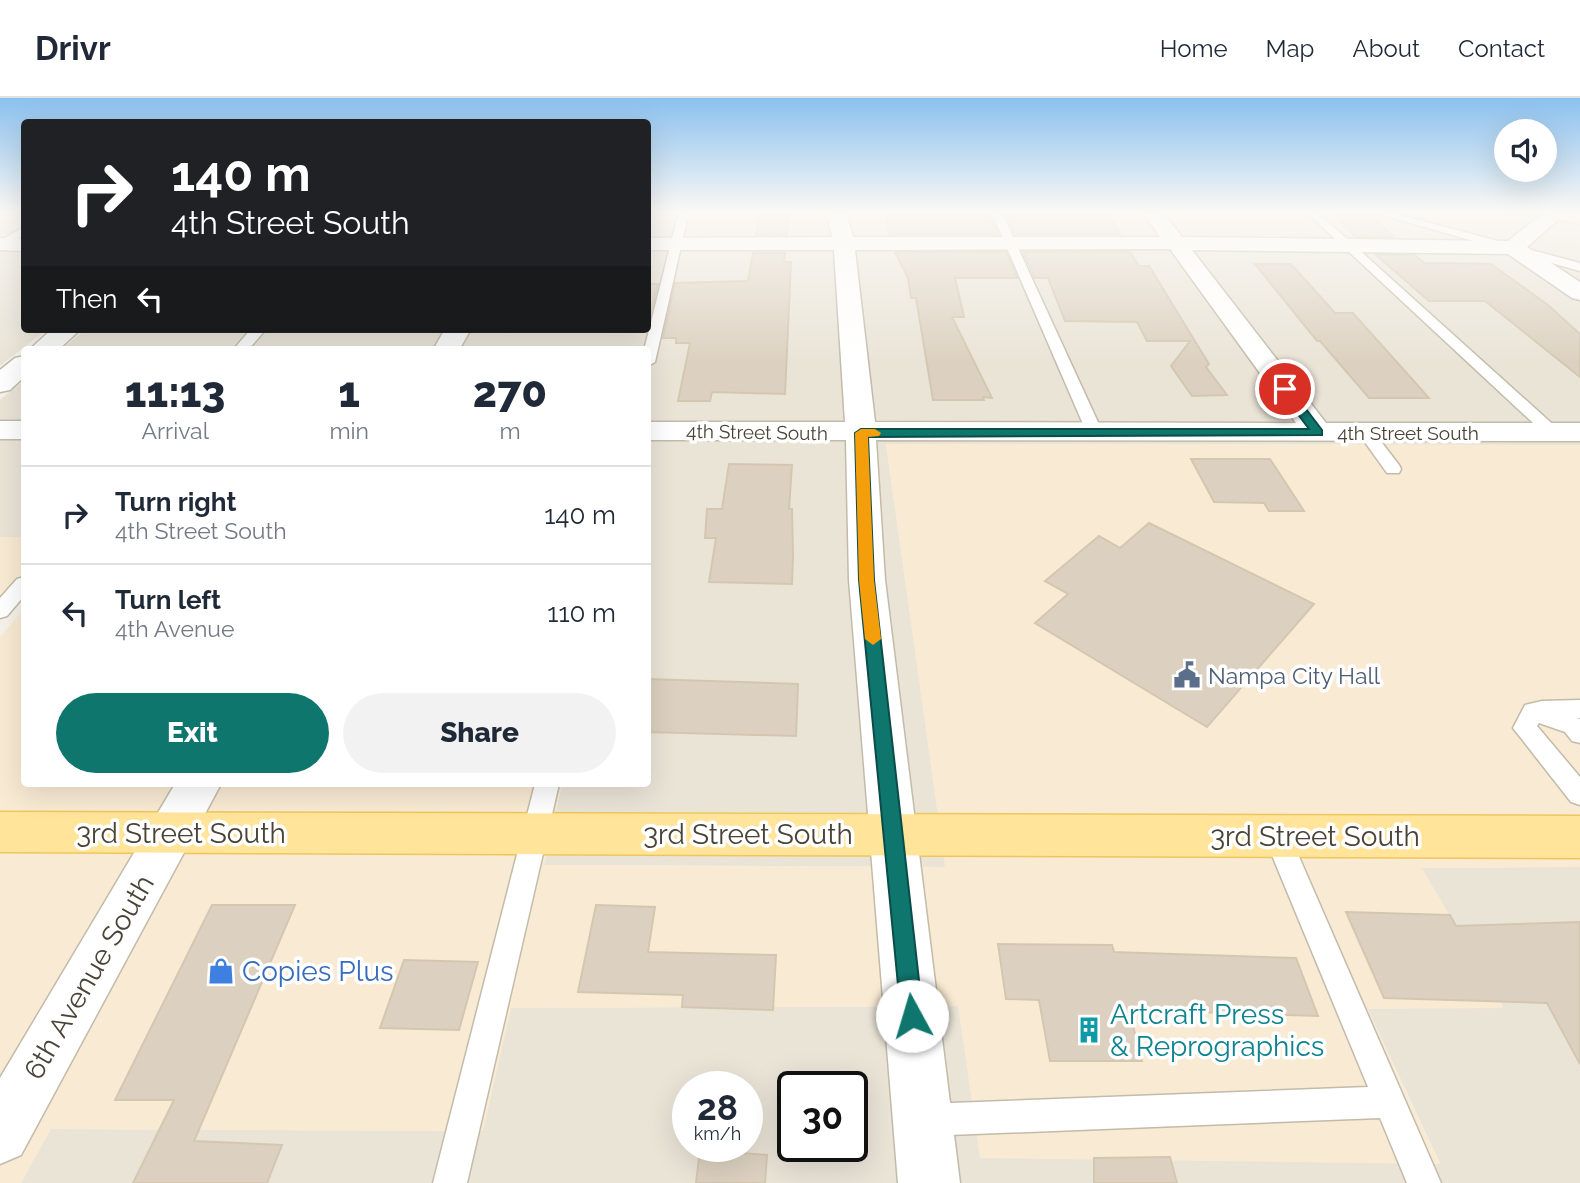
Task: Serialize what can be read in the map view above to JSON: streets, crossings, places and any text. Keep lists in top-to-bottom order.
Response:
{
  "streets": {
    "main road": ["3rd Street South"],
    "street": ["4th Street South", "6th Avenue South"]
  },
  "crossings": [
    ["3rd Street South", "6th Avenue South"]
  ],
  "places": {
    "public building": ["Nampa City Hall"],
    "shop": ["Copies Plus"],
    "building": ["Artcraft Press & Reprographics"]
  },
  "page": {
    "header": "Drivr",
    "nav": [
      "Home",
      "Map",
      "About",
      "Contact"
    ],
    "turn": ["140 m", "4th Street South"],
    "then": "Then",
    "eta": [
      "11:13",
      "Arrival",
      "1",
      "min",
      "270",
      "m"
    ],
    "list": [
      {
        "name": "Turn right",
        "note": "4th Street South",
        "value": "140 m"
      },
      {
        "name": "Turn left",
        "note": "4th Avenue",
        "value": "110 m"
      }
    ],
    "buttons": ["Exit", "Share"],
    "speed": "28 km/h",
    "limit": "30"
  }
}
